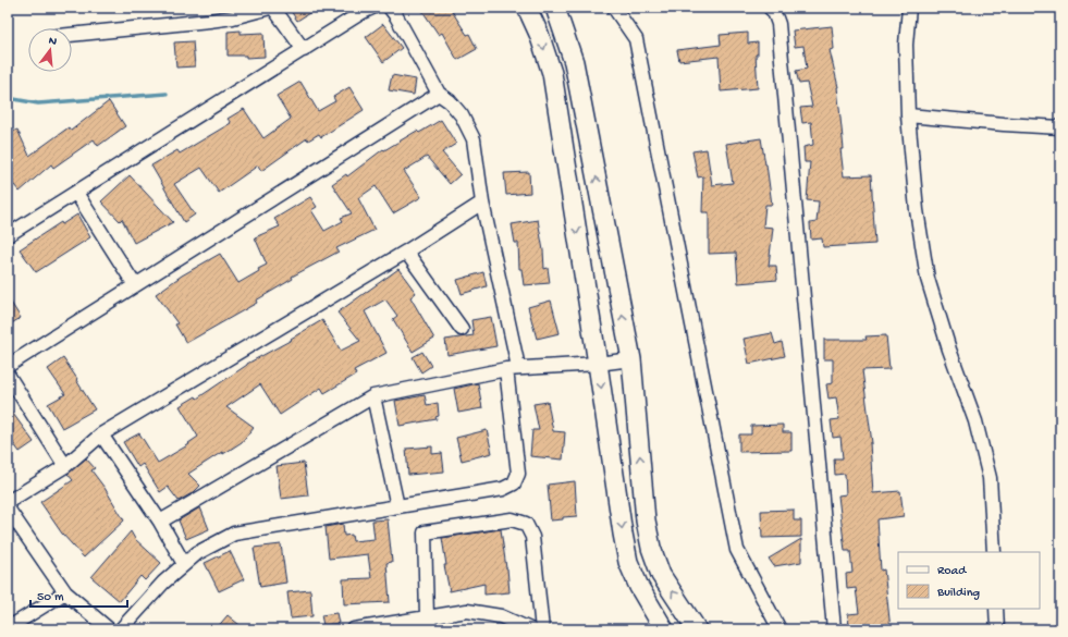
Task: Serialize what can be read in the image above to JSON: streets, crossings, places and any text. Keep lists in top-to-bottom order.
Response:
{
  "legend": ["Road", "Building"],
  "scale_bar": "50 m",
  "north": "top"
}
